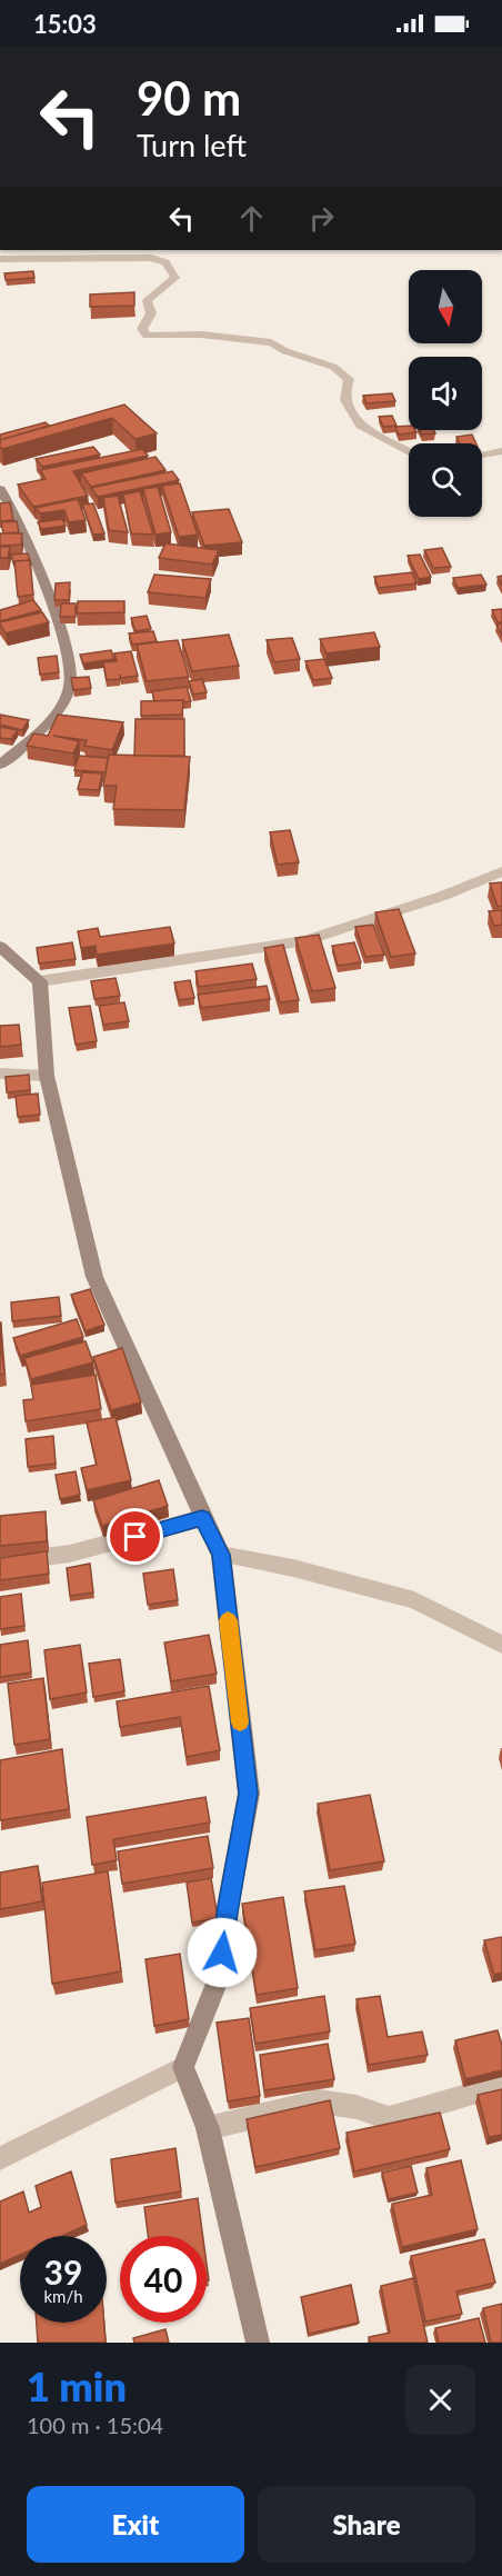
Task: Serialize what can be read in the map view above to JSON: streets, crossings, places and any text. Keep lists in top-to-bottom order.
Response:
{
  "north": "bottom",
  "page": {
    "status": "15:03",
    "turn": ["90 m", "Turn left"],
    "speed": "39 km/h",
    "limit": "40",
    "heading": ["1 min", "100 m · 15:04"],
    "buttons": ["Exit", "Share"]
  }
}
